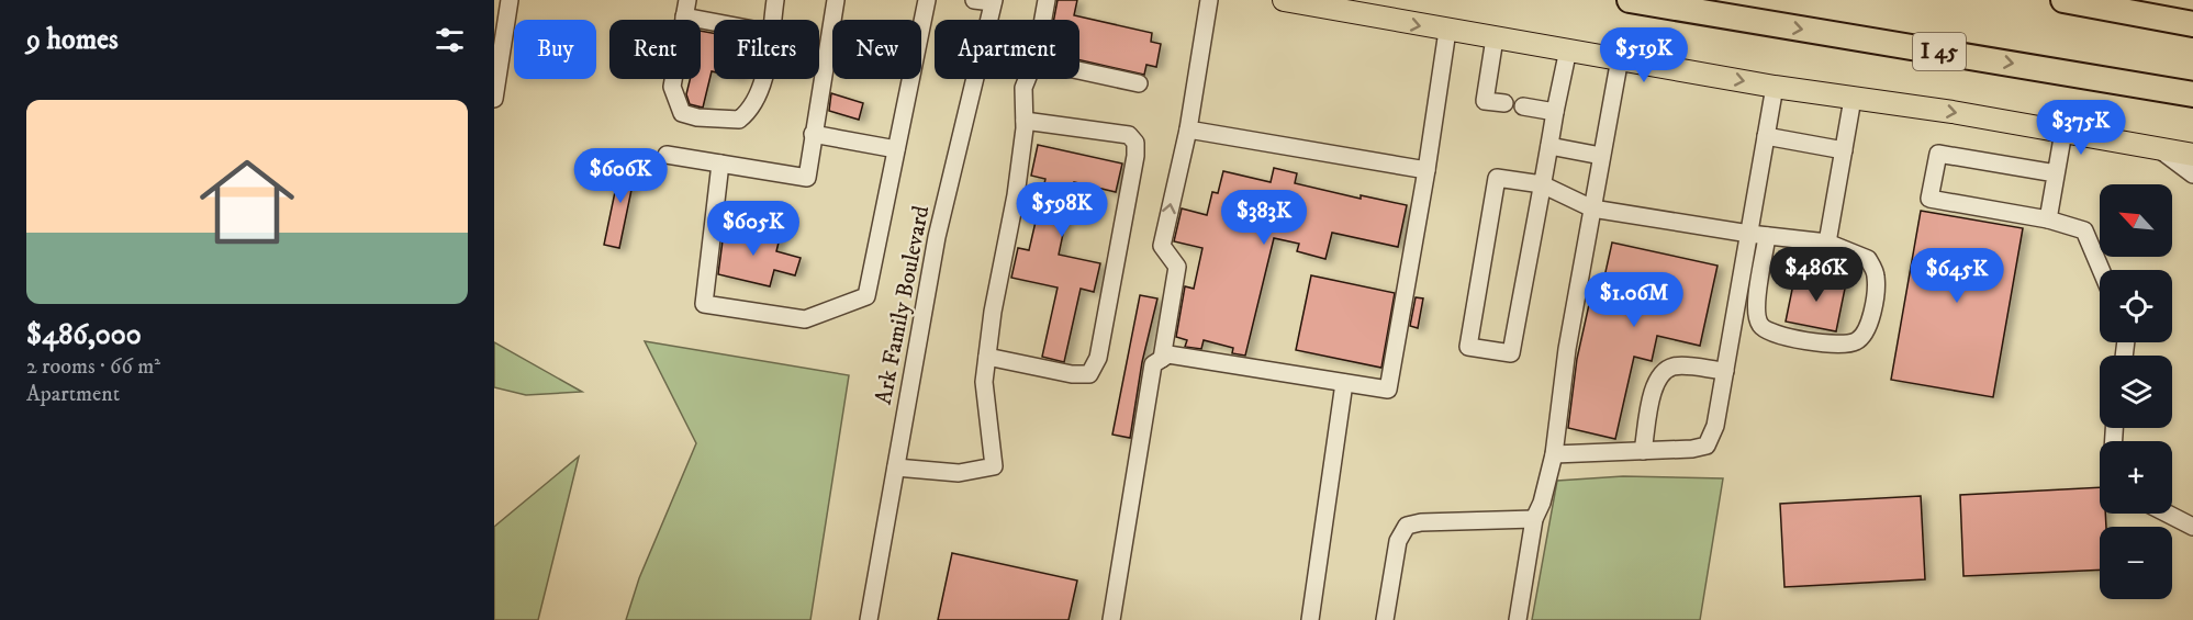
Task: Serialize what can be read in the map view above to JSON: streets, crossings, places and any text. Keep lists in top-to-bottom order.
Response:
{
  "streets": {
    "highway": ["I 45"],
    "street": ["Ark Family Boulevard"]
  },
  "north": "top left",
  "page": {
    "heading": "9 homes",
    "chip": [
      "Buy",
      "Rent",
      "Filters",
      "New",
      "Apartment"
    ],
    "price": [
      "$519K",
      "$375K",
      "$606K",
      "$598K",
      "$383K",
      "$605K",
      "$486K",
      "$645K",
      "$1.06M"
    ],
    "list": [
      {
        "name": "$486,000",
        "note": "2 rooms · 66 m² · Apartment"
      }
    ],
    "map_buttons": ["+", "−"]
  }
}
